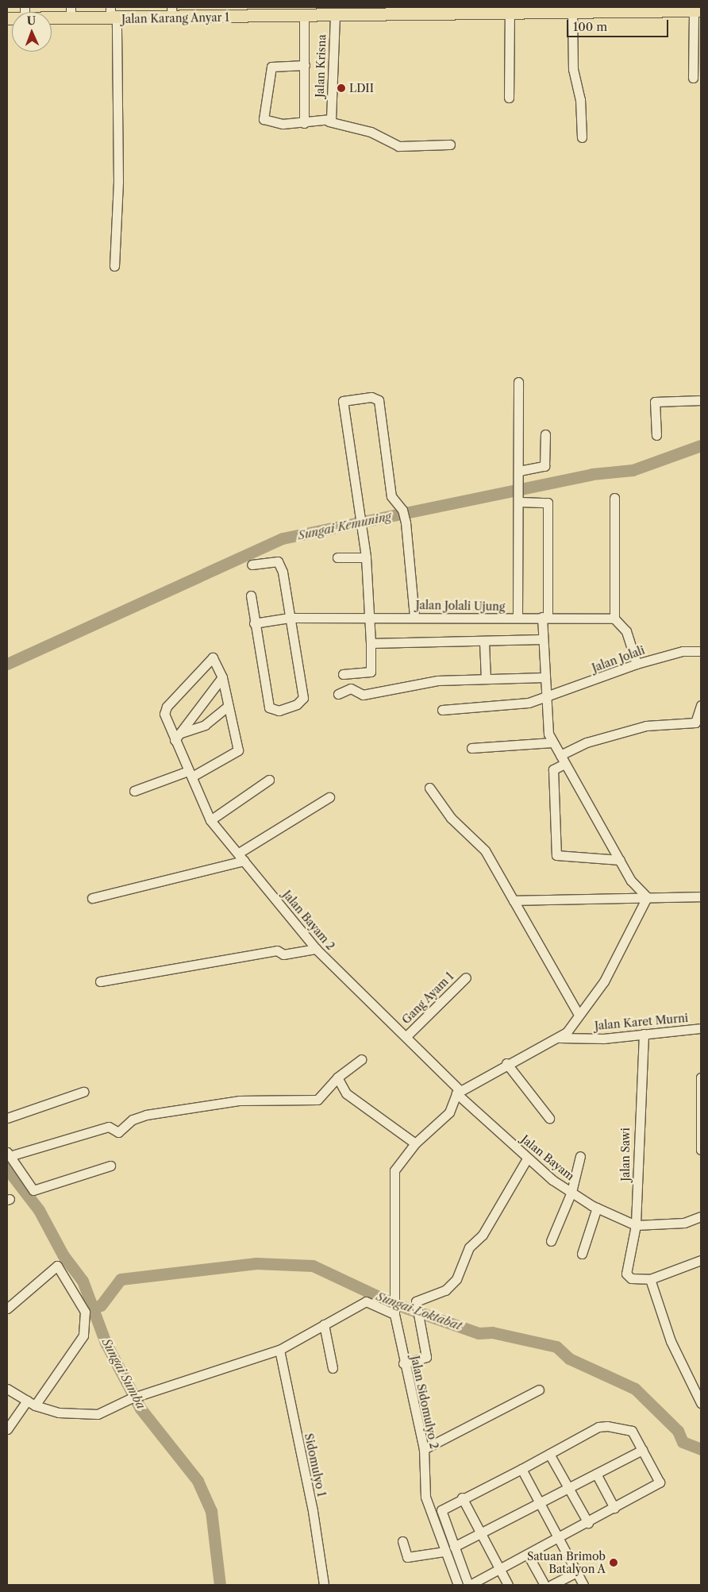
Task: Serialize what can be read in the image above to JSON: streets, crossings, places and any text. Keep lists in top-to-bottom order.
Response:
{
  "streets": {
    "main road": ["Jalan Karang Anyar 1"],
    "street": [
      "Jalan Krisna",
      "Jalan Jolali Ujung",
      "Jalan Jolali",
      "Jalan Bayam 2",
      "Gang Ayam 1",
      "Jalan Karet Murni",
      "Jalan Sawi",
      "Jalan Bayam",
      "Jalan Sidomulyo 2",
      "Sidomulyo 1"
    ]
  },
  "crossings": [
    ["Jalan Karang Anyar 1", "Jalan Krisna"],
    ["Jalan Bayam 2", "Gang Ayam 1"],
    ["Jalan Bayam 2", "Jalan Bayam"],
    ["Jalan Bayam 2", "Jalan Sidomulyo 2"],
    ["Jalan Karet Murni", "Jalan Sawi"],
    ["Jalan Sawi", "Jalan Bayam"],
    ["Jalan Bayam", "Jalan Sidomulyo 2"]
  ],
  "water": ["Sungai Kemuning", "Sungai Loktabat", "Sungai Sumba"],
  "places": ["LDII", "Satuan Brimob Batalyon A"],
  "scale_bar": "100 m",
  "north": "top"
}
